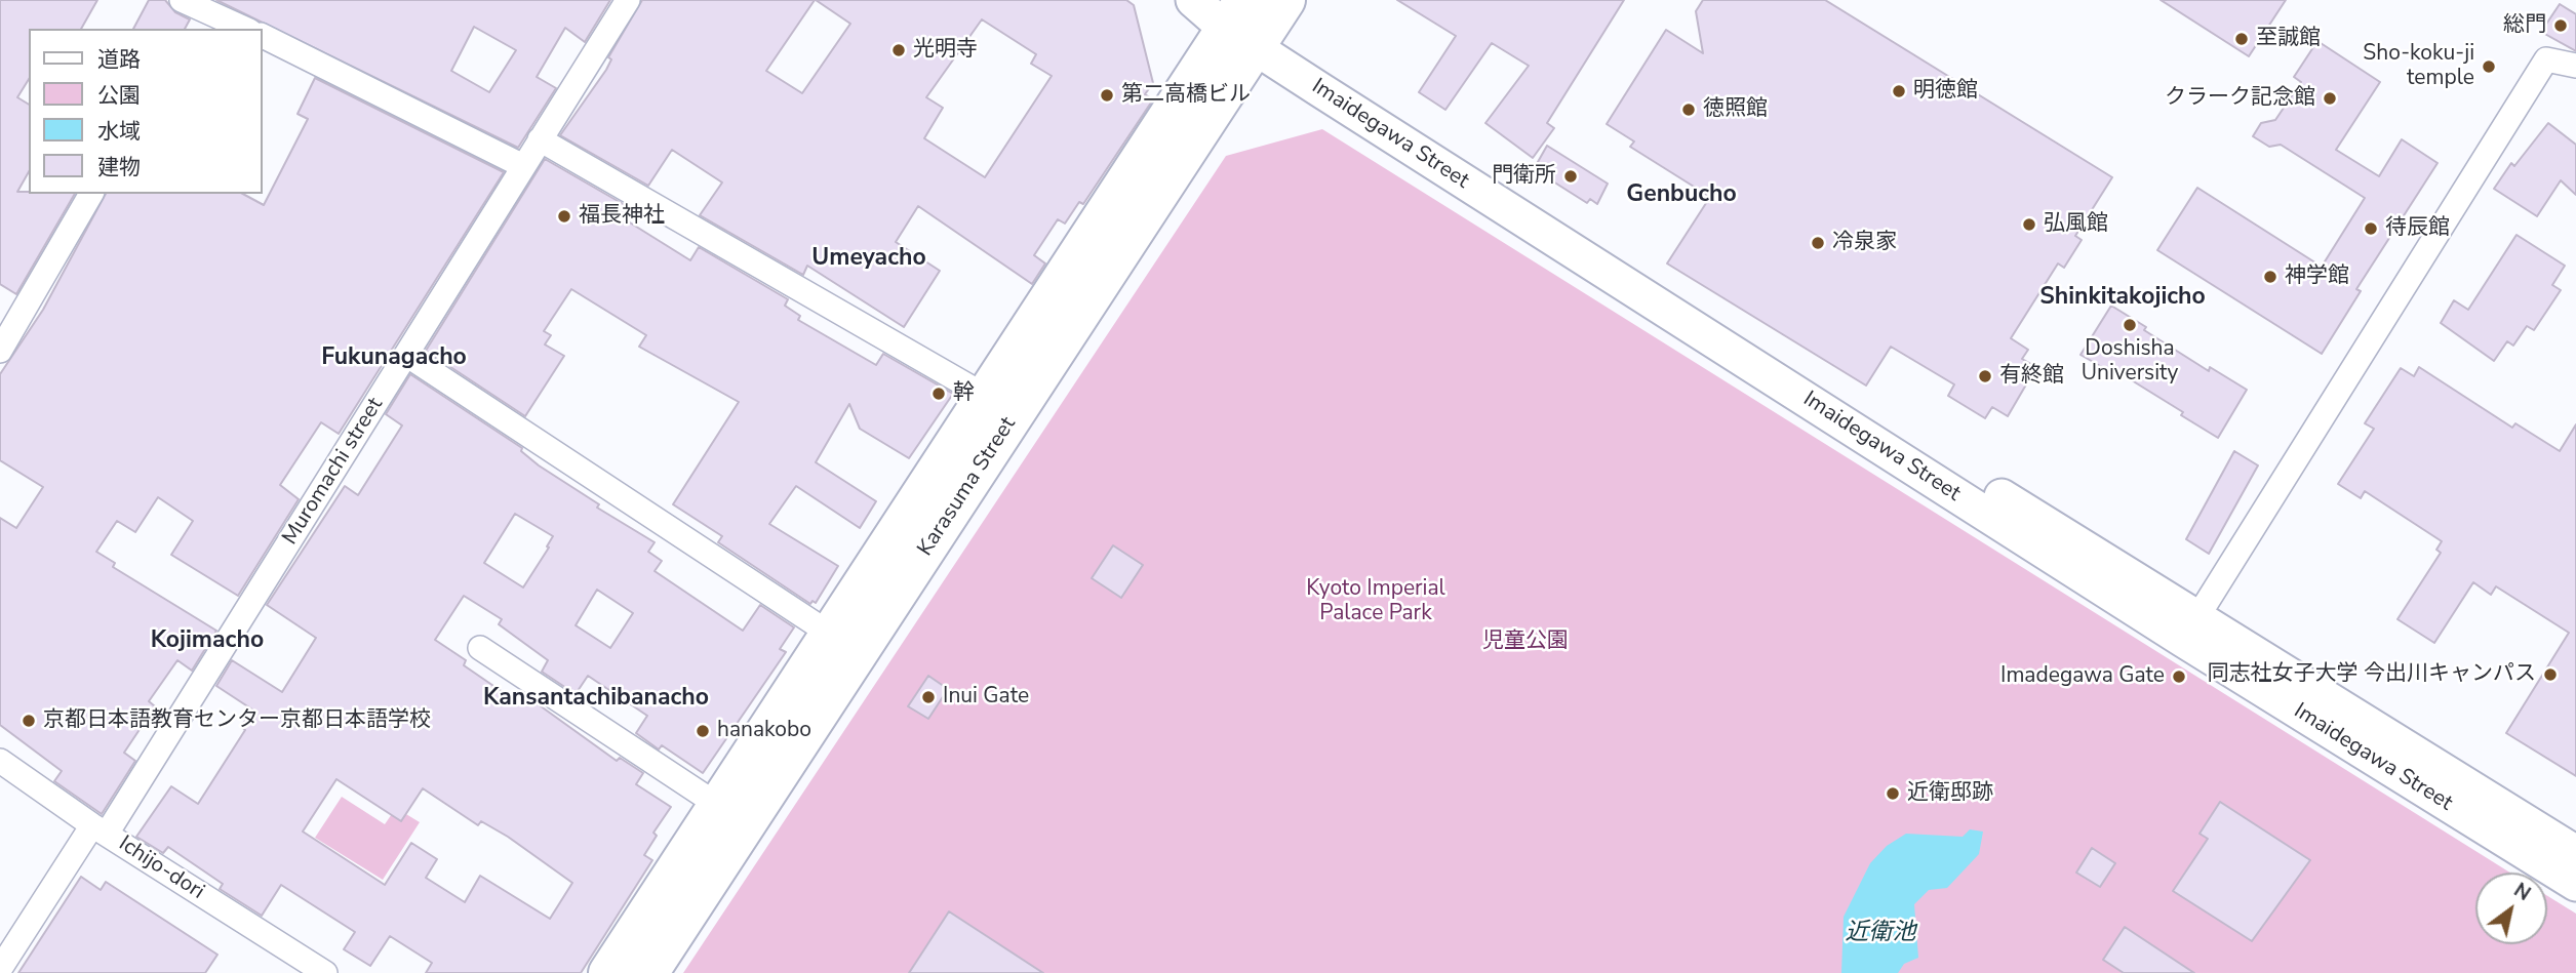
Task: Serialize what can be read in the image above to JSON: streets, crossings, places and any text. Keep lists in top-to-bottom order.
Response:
{
  "streets": {
    "highway": ["Karasuma Street"],
    "main road": ["Imaidegawa Street"],
    "street": ["Muromachi street", "Ichijo-dori"]
  },
  "crossings": [
    ["Imaidegawa Street", "Karasuma Street"],
    ["Muromachi street", "Ichijo-dori"]
  ],
  "districts": [
    "Genbucho",
    "Umeyacho",
    "Shinkitakojicho",
    "Fukunagacho",
    "Kojimacho",
    "Kansantachibanacho"
  ],
  "water": ["近衛池"],
  "parks": ["Kyoto Imperial Palace Park", "児童公園"],
  "places": [
    "総門",
    "至誠館",
    "光明寺",
    "Sho-koku-ji temple",
    "明徳館",
    "第二高橋ビル",
    "クラーク記念館",
    "徳照館",
    "門衛所",
    "福長神社",
    "弘風館",
    "待辰館",
    "冷泉家",
    "神学館",
    "Doshisha University",
    "有終館",
    "幹",
    "同志社女子大学 今出川キャンパス",
    "Imadegawa Gate",
    "Inui Gate",
    "京都日本語教育センター京都日本語学校",
    "hanakobo",
    "近衛邸跡"
  ],
  "legend": [
    "道路",
    "公園",
    "水域",
    "建物"
  ],
  "north": "top right"
}
